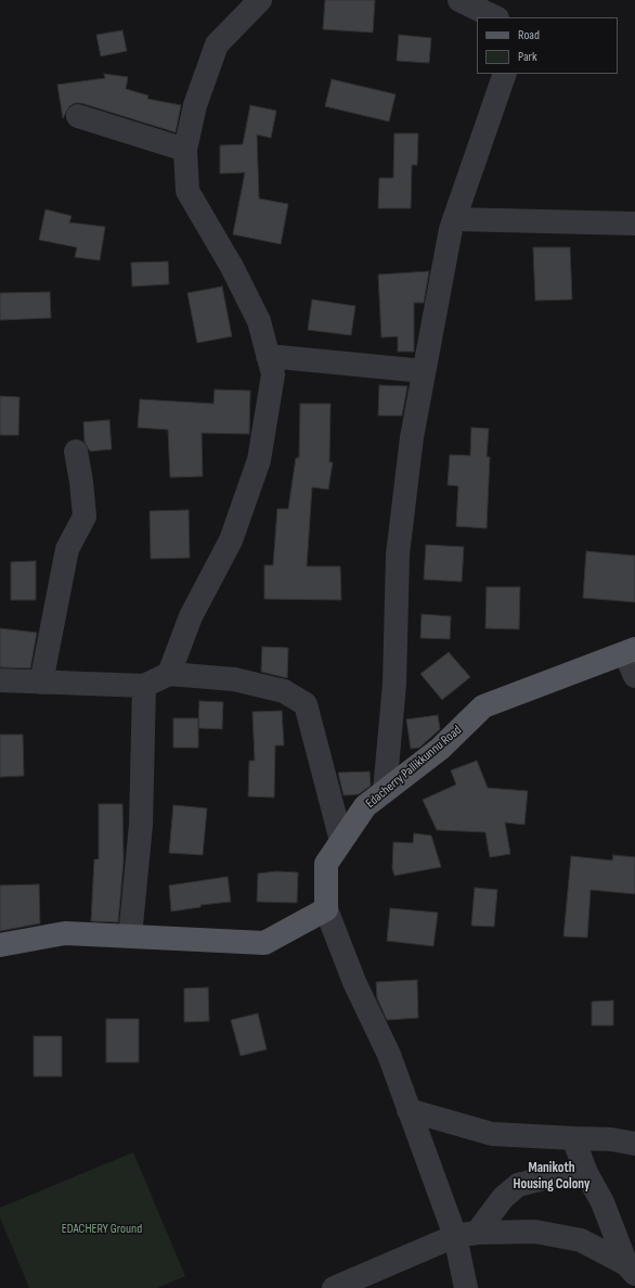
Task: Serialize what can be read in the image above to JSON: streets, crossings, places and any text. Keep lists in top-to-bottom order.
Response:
{
  "streets": {
    "main road": ["Edacherry Pallikkunnu Road"]
  },
  "districts": ["Manikoth Housing Colony"],
  "parks": ["EDACHERY Ground"],
  "legend": ["Road", "Park"]
}
